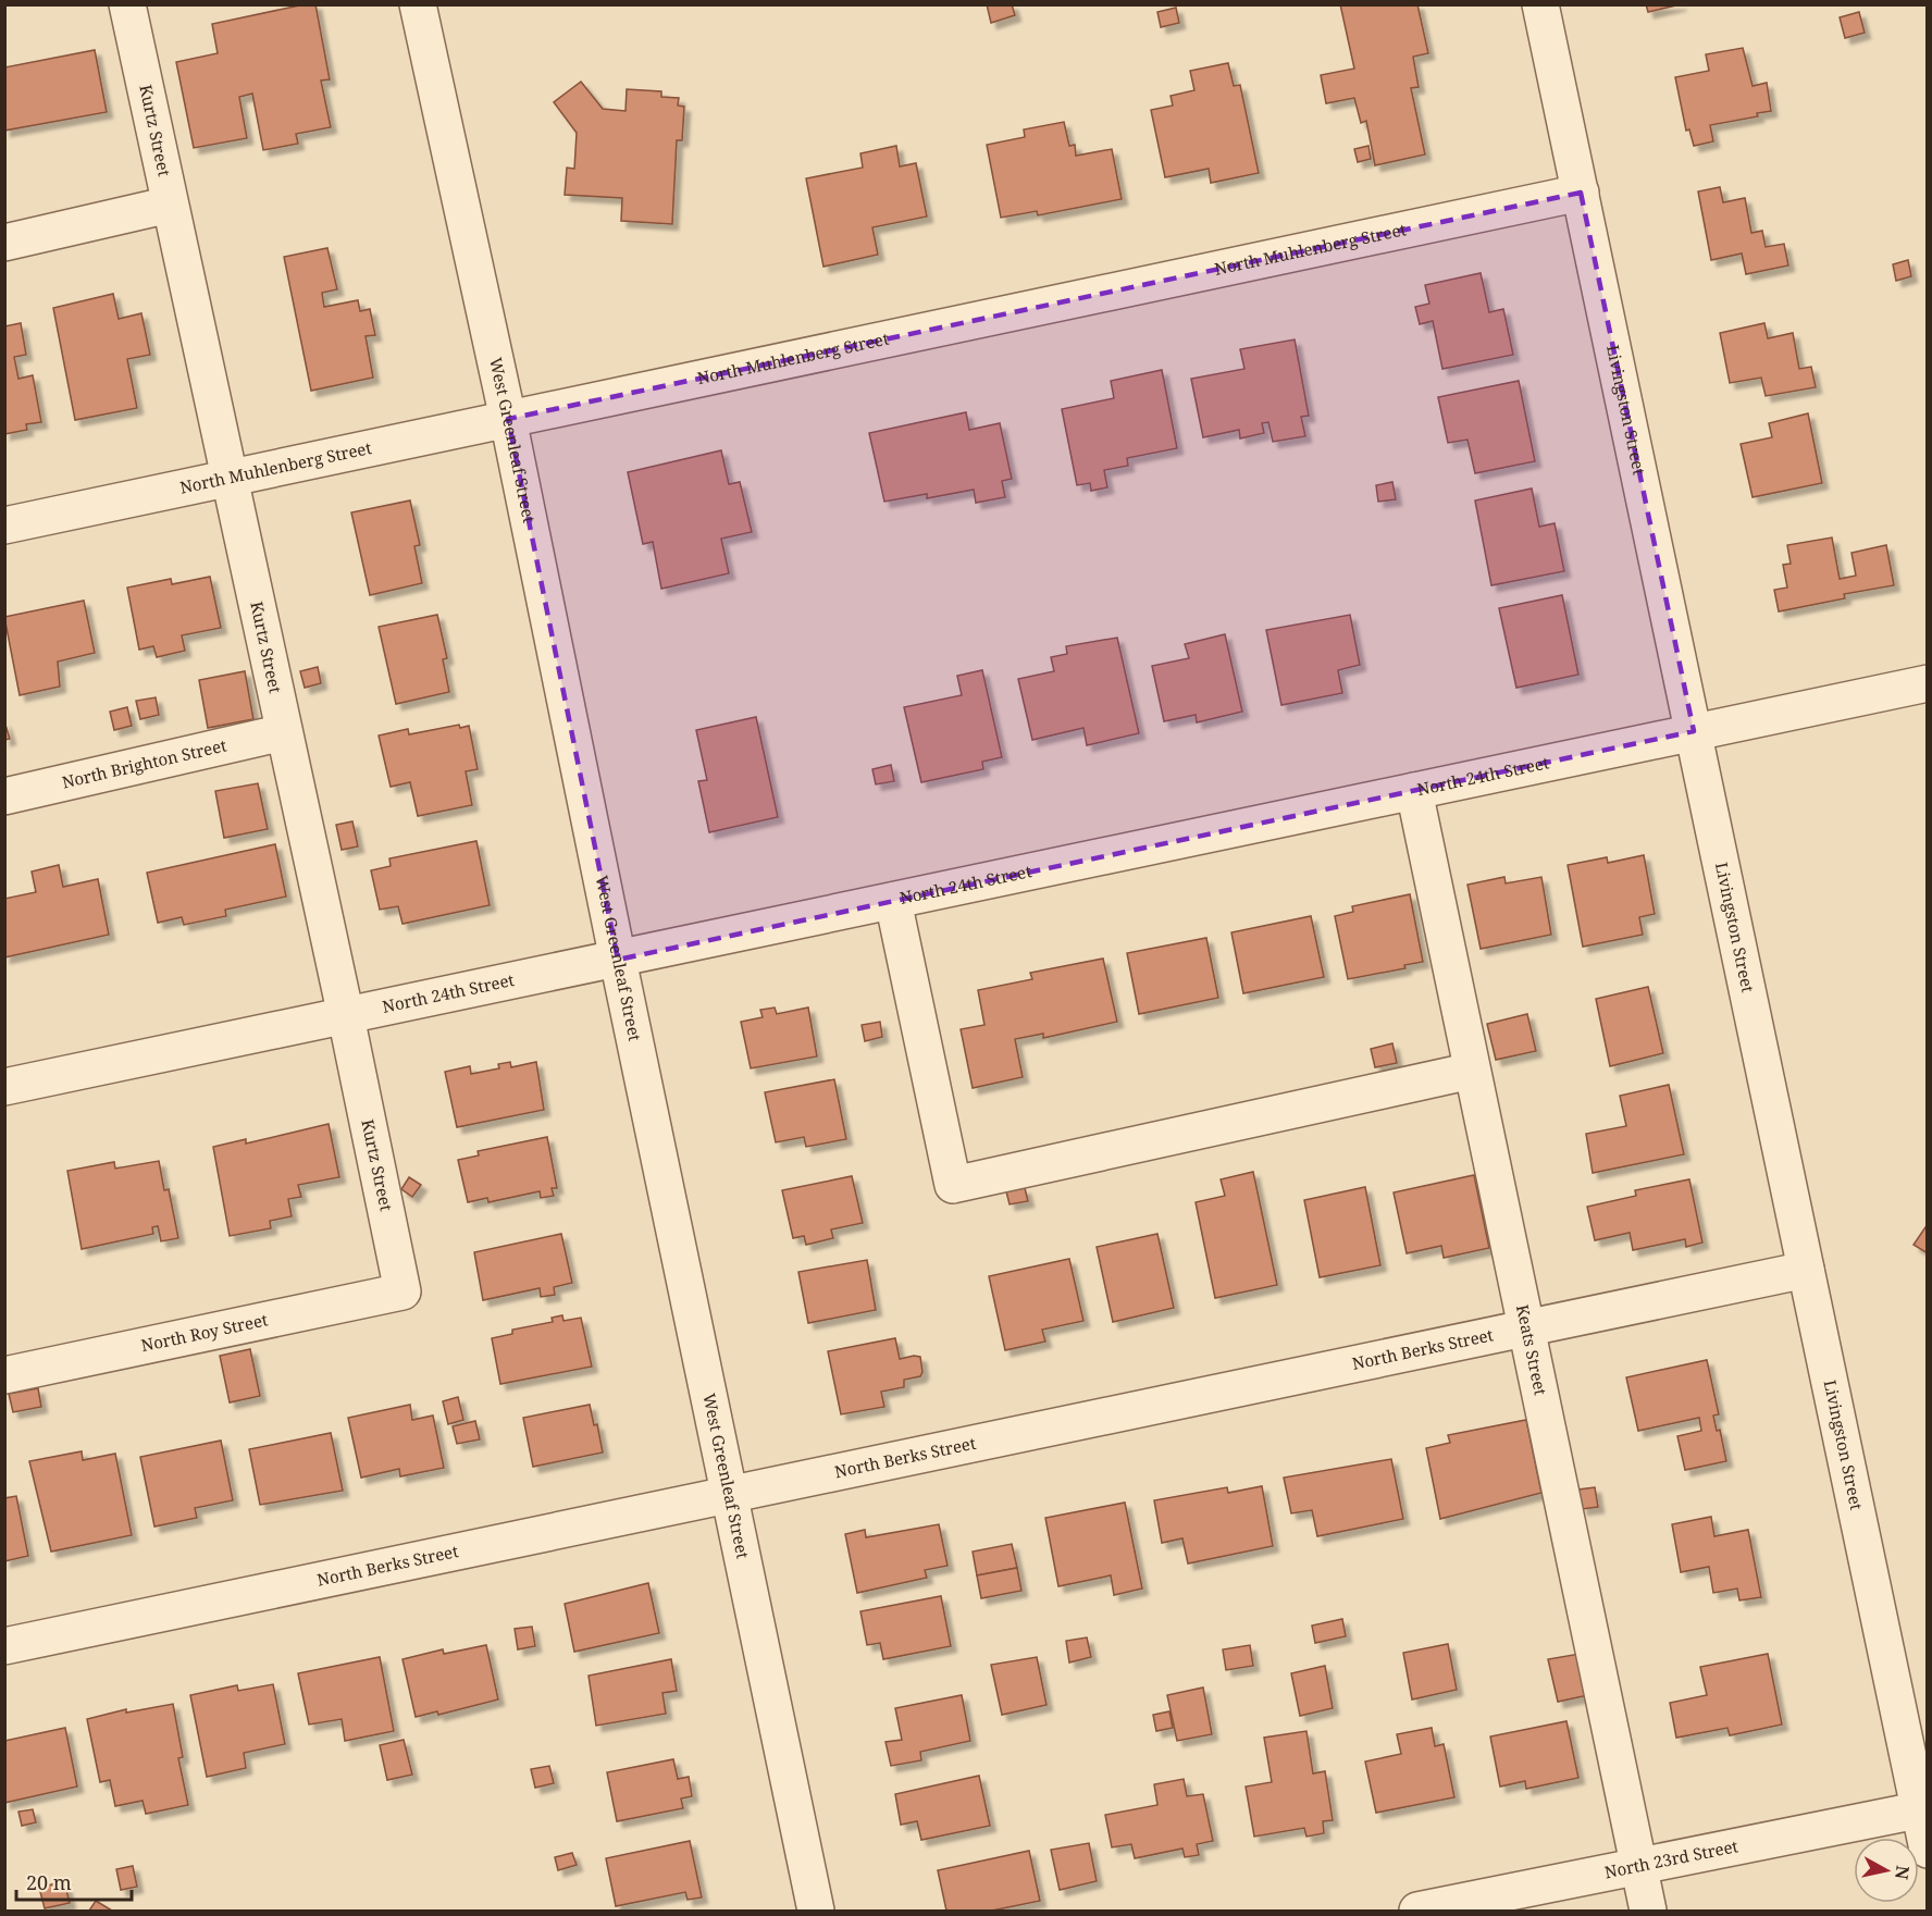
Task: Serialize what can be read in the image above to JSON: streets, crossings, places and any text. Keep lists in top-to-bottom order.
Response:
{
  "streets": {
    "street": [
      "Kurtz Street",
      "North Muhlenberg Street",
      "Livingston Street",
      "West Greenleaf Street",
      "North Brighton Street",
      "North 24th Street",
      "North Roy Street",
      "North Berks Street",
      "Keats Street",
      "North 23rd Street"
    ]
  },
  "crossings": [
    ["Kurtz Street", "North Muhlenberg Street"],
    ["Kurtz Street", "North Brighton Street"],
    ["Kurtz Street", "North 24th Street"],
    ["Kurtz Street", "North Roy Street"],
    ["North Muhlenberg Street", "Livingston Street"],
    ["North Muhlenberg Street", "West Greenleaf Street"],
    ["Livingston Street", "North 24th Street"],
    ["Livingston Street", "North Berks Street"],
    ["Livingston Street", "North 23rd Street"],
    ["West Greenleaf Street", "North 24th Street"],
    ["West Greenleaf Street", "North Berks Street"],
    ["North 24th Street", "Keats Street"],
    ["North Berks Street", "Keats Street"],
    ["Keats Street", "North 23rd Street"]
  ],
  "scale_bar": "20 m",
  "north": "right"
}
